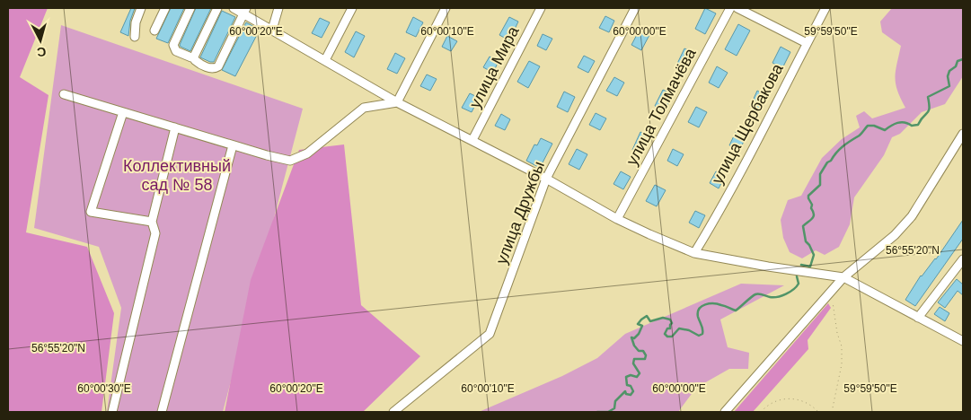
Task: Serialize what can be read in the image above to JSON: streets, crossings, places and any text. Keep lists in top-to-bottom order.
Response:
{
  "streets": {
    "street": [
      "улица Мира",
      "улица Толмачёва",
      "улица Щербакова",
      "улица Дружбы"
    ]
  },
  "parks": ["Коллективный сад № 58"],
  "north": "bottom",
  "coordinates": [
    "60°00'20\"E",
    "60°00'10\"E",
    "60°00'00\"E",
    "59°59'50\"E",
    "56°55'20\"N",
    "60°00'30\"E"
  ]
}
